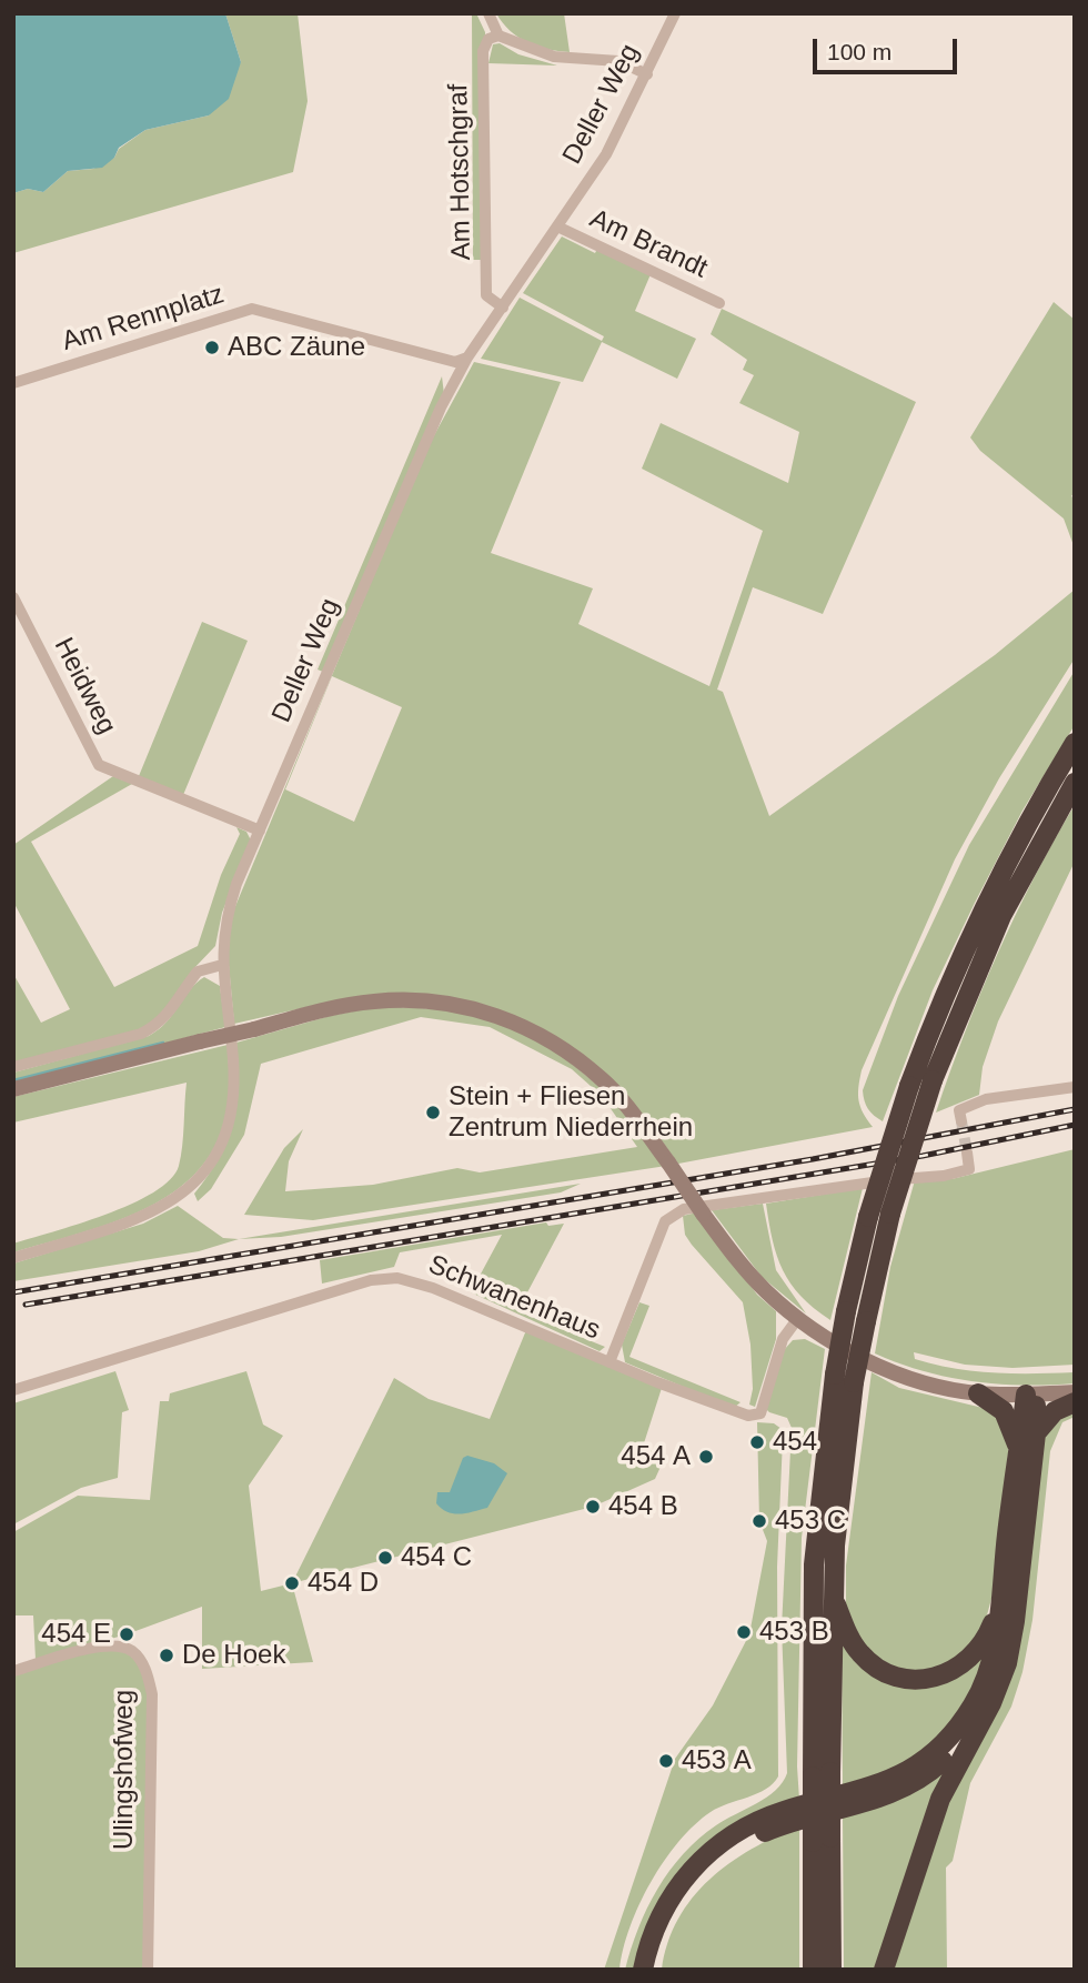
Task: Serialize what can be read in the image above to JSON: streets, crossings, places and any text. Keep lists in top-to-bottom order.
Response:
{
  "streets": {
    "street": [
      "Deller Weg",
      "Am Hotschgraf",
      "Am Brandt",
      "Am Rennplatz",
      "Heidweg",
      "Schwanenhaus",
      "Ulingshofweg"
    ]
  },
  "crossings": [
    ["Deller Weg", "Am Hotschgraf"],
    ["Deller Weg", "Am Brandt"],
    ["Deller Weg", "Am Rennplatz"],
    ["Deller Weg", "Heidweg"]
  ],
  "places": [
    "ABC Zäune",
    "Stein + Fliesen Zentrum Niederrhein",
    "454",
    "454 A",
    "454 B",
    "453 C",
    "454 C",
    "454 D",
    "453 B",
    "454 E",
    "De Hoek",
    "453 A"
  ],
  "scale_bar": "100 m"
}
